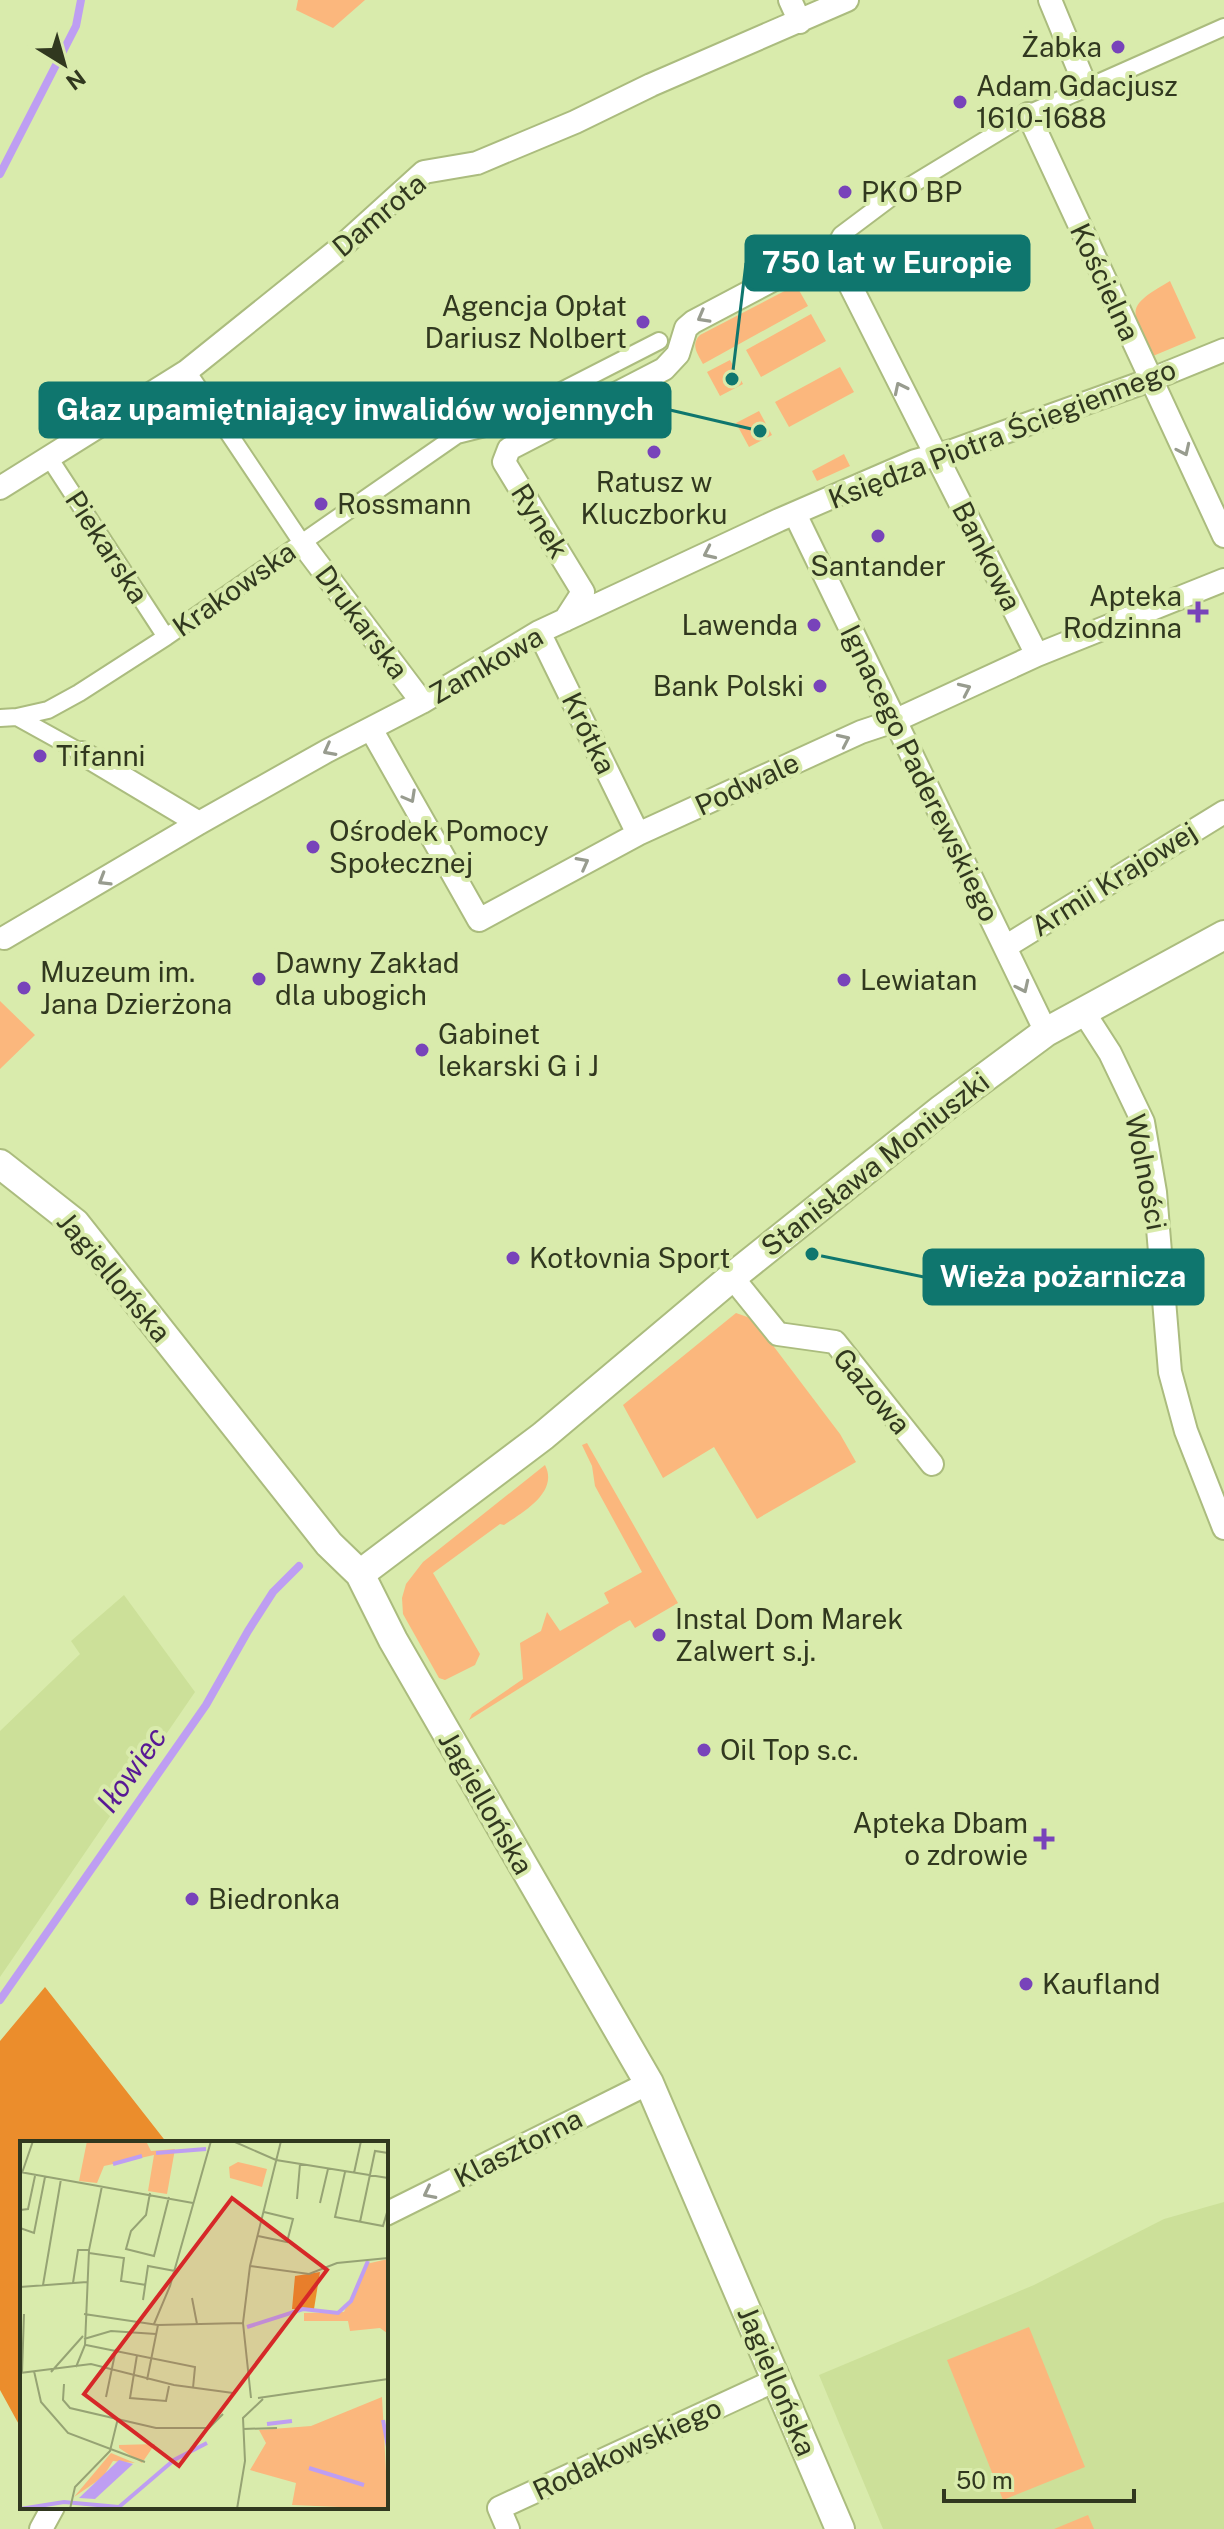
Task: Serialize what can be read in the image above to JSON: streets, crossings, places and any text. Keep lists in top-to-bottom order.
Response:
{
  "streets": {
    "street": [
      "Damrota",
      "Kościelna",
      "Księdza Piotra Ściegiennego",
      "Rynek",
      "Piekarska",
      "Bankowa",
      "Krakowska",
      "Drukarska",
      "Zamkowa",
      "Krótka",
      "Ignacego Paderewskiego",
      "Podwale",
      "Armii Krajowej",
      "Stanisława Moniuszki",
      "Wolności",
      "Jagiellońska",
      "Gazowa",
      "Klasztorna",
      "Rodakowskiego"
    ]
  },
  "crossings": [
    ["Damrota", "Piekarska"],
    ["Kościelna", "Księdza Piotra Ściegiennego"],
    ["Księdza Piotra Ściegiennego", "Bankowa"],
    ["Księdza Piotra Ściegiennego", "Zamkowa"],
    ["Księdza Piotra Ściegiennego", "Ignacego Paderewskiego"],
    ["Rynek", "Zamkowa"],
    ["Piekarska", "Krakowska"],
    ["Bankowa", "Podwale"],
    ["Krakowska", "Drukarska"],
    ["Drukarska", "Zamkowa"],
    ["Zamkowa", "Krótka"],
    ["Zamkowa", "Ignacego Paderewskiego"],
    ["Zamkowa", "Podwale"],
    ["Krótka", "Podwale"],
    ["Ignacego Paderewskiego", "Podwale"],
    ["Ignacego Paderewskiego", "Armii Krajowej"],
    ["Ignacego Paderewskiego", "Stanisława Moniuszki"],
    ["Stanisława Moniuszki", "Wolności"],
    ["Stanisława Moniuszki", "Jagiellońska"],
    ["Stanisława Moniuszki", "Gazowa"],
    ["Jagiellońska", "Klasztorna"],
    ["Jagiellońska", "Rodakowskiego"]
  ],
  "one_way": ["Kościelna", "Zamkowa", "Klasztorna"],
  "water": ["Iłowiec"],
  "places": {
    "other": [
      "Żabka",
      "Adam Gdacjusz 1610-1688",
      "PKO BP",
      "Agencja Opłat Dariusz Nolbert",
      "750 lat w Europie",
      "Głaz upamiętniający inwalidów wojennych",
      "Ratusz w Kluczborku",
      "Rossmann",
      "Santander",
      "Lawenda",
      "Bank Polski",
      "Tifanni",
      "Ośrodek Pomocy Społecznej",
      "Dawny Zakład dla ubogich",
      "Lewiatan",
      "Muzeum im. Jana Dzierżona",
      "Gabinet lekarski G i J",
      "Wieża pożarnicza",
      "Kotłovnia Sport",
      "Instal Dom Marek Zalwert s.j.",
      "Oil Top s.c.",
      "Biedronka",
      "Kaufland"
    ],
    "health": ["Apteka Rodzinna", "Apteka Dbam o zdrowie"]
  },
  "scale_bar": "50 m",
  "north": "bottom right"
}
